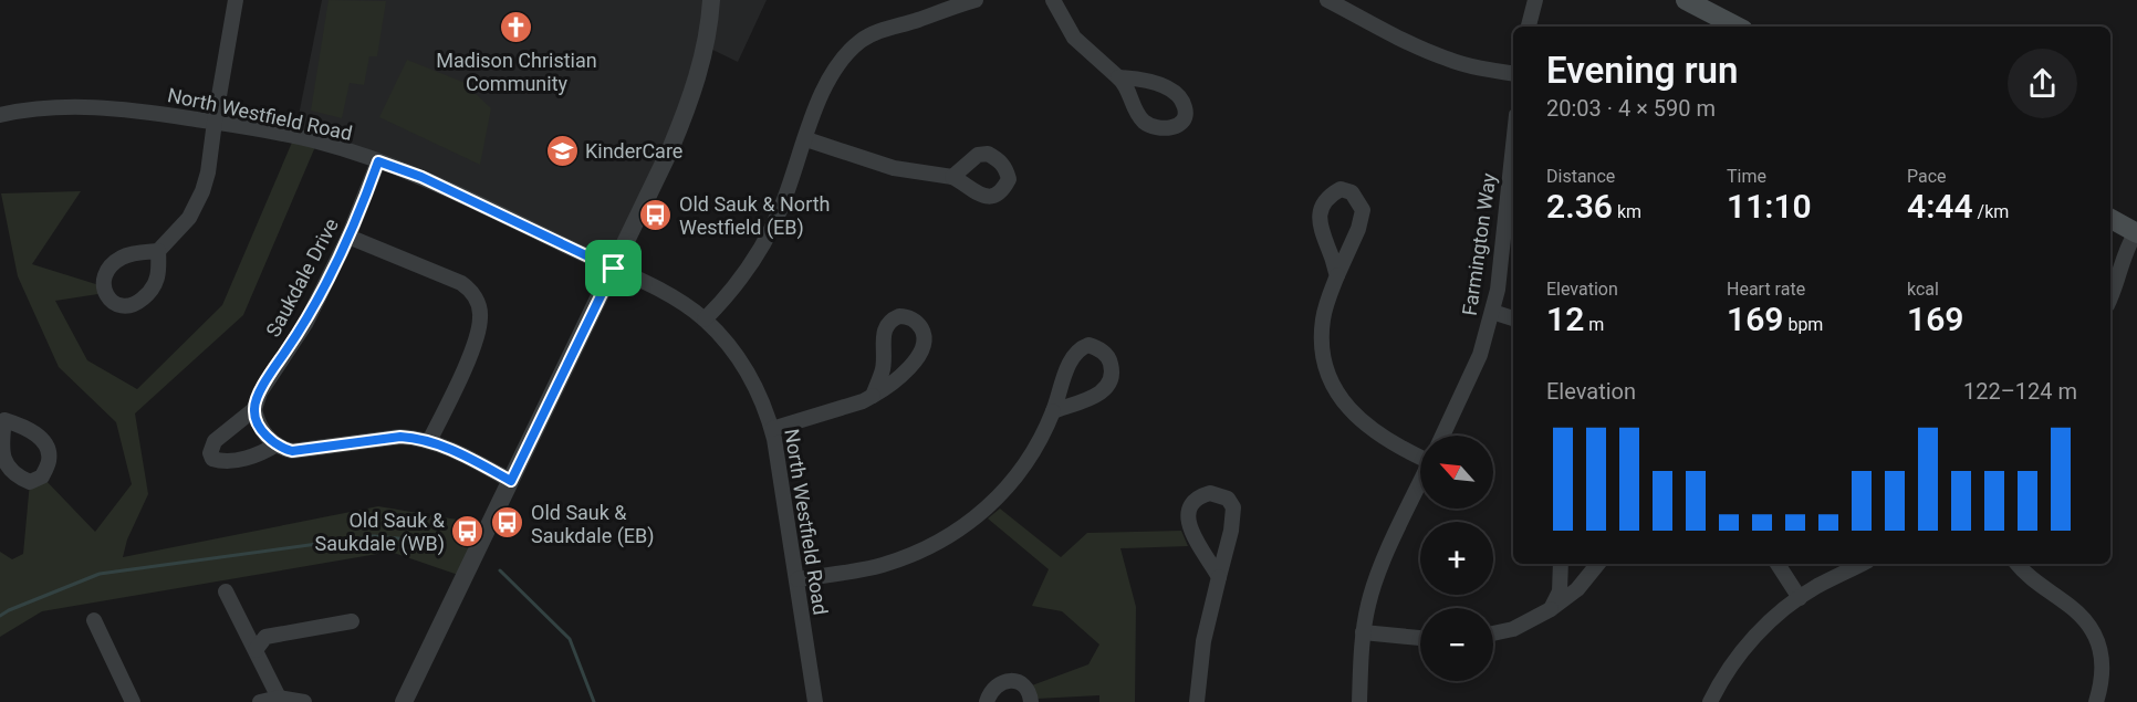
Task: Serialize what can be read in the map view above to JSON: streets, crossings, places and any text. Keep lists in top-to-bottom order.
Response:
{
  "streets": {
    "street": ["North Westfield Road", "Farmington Way", "Saukdale Drive"]
  },
  "crossings": [
    ["North Westfield Road", "Saukdale Drive"]
  ],
  "places": {
    "church": ["Madison Christian Community"],
    "school or university": ["KinderCare"],
    "bus stop": ["Old Sauk & North Westfield (EB)", "Old Sauk & Saukdale (EB)", "Old Sauk & Saukdale (WB)"]
  },
  "north": "top left",
  "page": {
    "heading": ["Evening run", "20:03 · 4 × 590 m"],
    "stats": [
      ["Distance", "2.36 km"],
      ["Time", "11:10"],
      ["Pace", "4:44 /km"],
      ["Elevation", "12 m"],
      ["Heart rate", "169 bpm"],
      ["kcal", "169"]
    ],
    "chart": ["Elevation", "122–124 m"],
    "map_buttons": ["+", "−"]
  }
}
